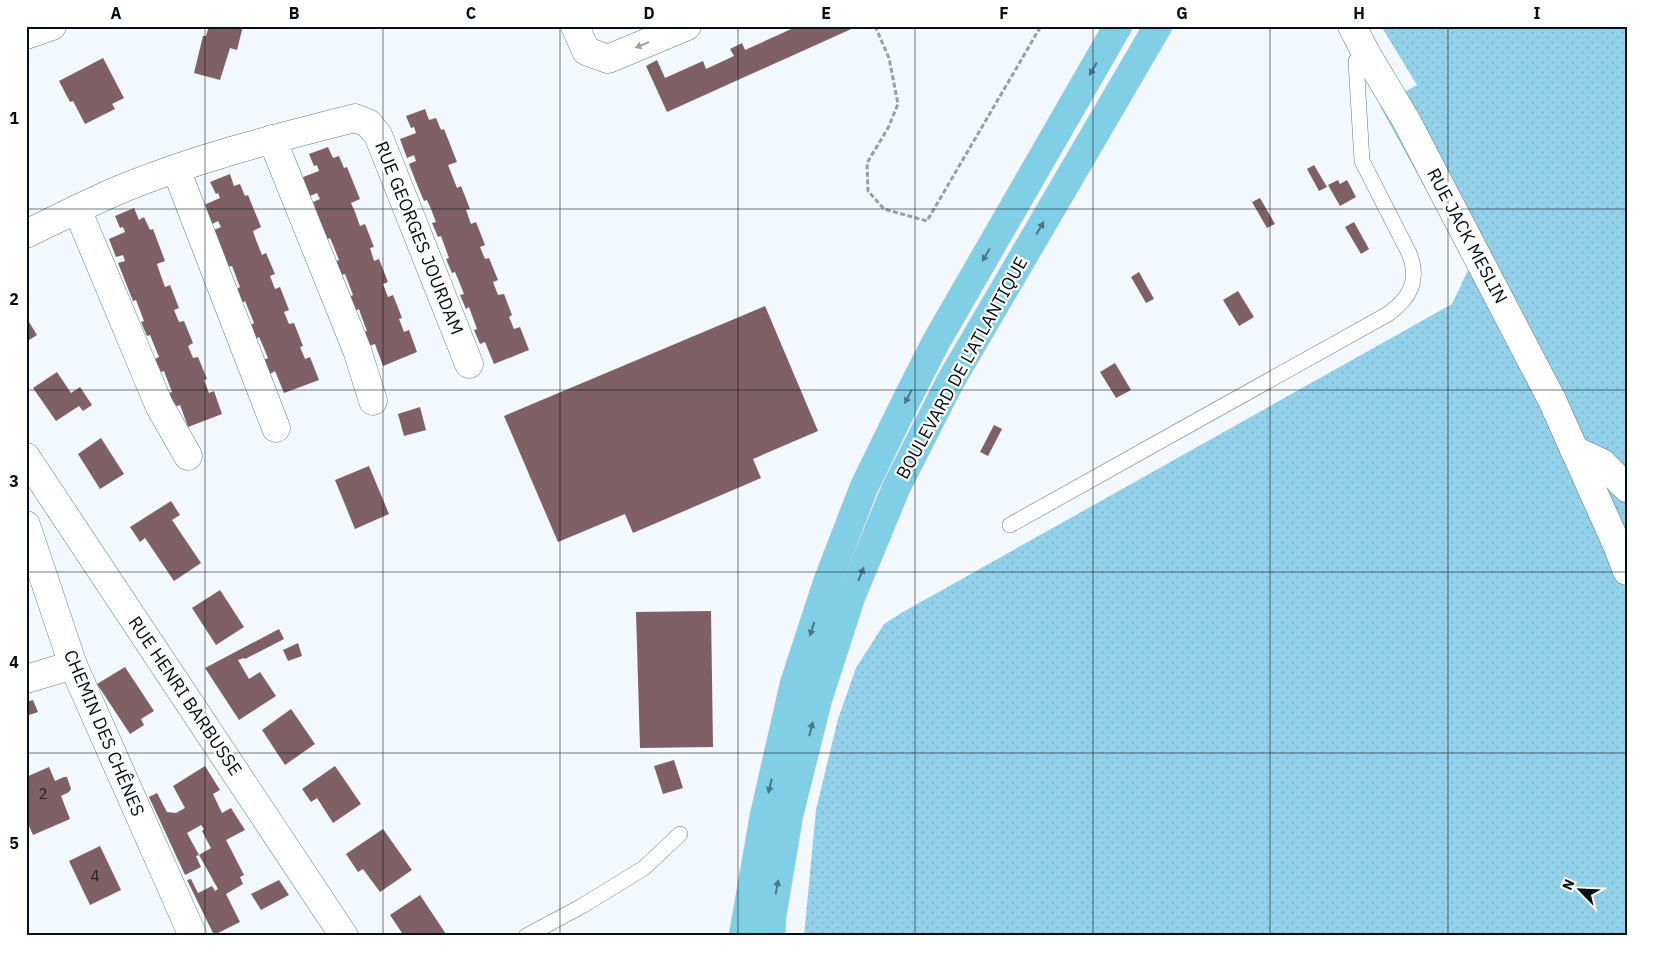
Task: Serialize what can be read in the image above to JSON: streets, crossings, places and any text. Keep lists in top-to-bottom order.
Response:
{
  "streets": {
    "main road": ["BOULEVARD DE L'ATLANTIQUE"],
    "street": [
      "RUE JACK MESLIN",
      "RUE GEORGES JOURDAM",
      "RUE HENRI BARBUSSE",
      "CHEMIN DES CHÊNES"
    ]
  },
  "house_numbers": ["2", "4"],
  "north": "top left",
  "grid": {
    "columns": [
      "A",
      "B",
      "C",
      "D",
      "E",
      "F",
      "G",
      "H",
      "I"
    ],
    "rows": [
      "1",
      "2",
      "3",
      "4",
      "5"
    ]
  }
}
